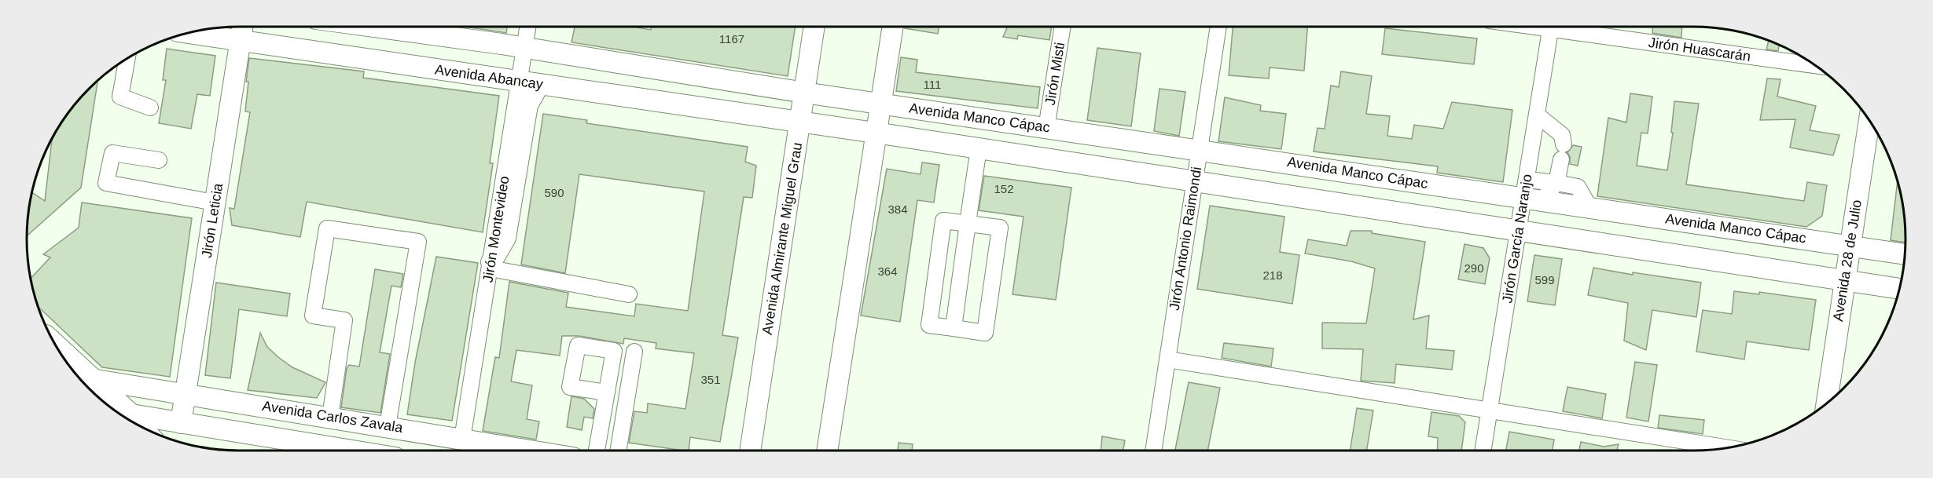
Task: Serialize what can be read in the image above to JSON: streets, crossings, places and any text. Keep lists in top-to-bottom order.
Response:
{
  "streets": {
    "main road": [
      "Avenida Abancay",
      "Avenida Manco Cápac",
      "Jirón Leticia",
      "Avenida Almirante Miguel Grau",
      "Avenida 28 de Julio",
      "Avenida Carlos Zavala"
    ],
    "street": [
      "Jirón Huascarán",
      "Jirón Misti",
      "Jirón Montevideo",
      "Jirón Antonio Raimondi",
      "Jirón García Naranjo"
    ]
  },
  "crossings": [
    ["Jirón Misti", "Avenida Manco Cápac"],
    ["Avenida Abancay", "Jirón Leticia"],
    ["Avenida Abancay", "Avenida Almirante Miguel Grau"],
    ["Avenida Manco Cápac", "Avenida Almirante Miguel Grau"],
    ["Avenida Manco Cápac", "Jirón Antonio Raimondi"],
    ["Avenida Manco Cápac", "Jirón García Naranjo"],
    ["Avenida Manco Cápac", "Avenida 28 de Julio"],
    ["Jirón Leticia", "Avenida Carlos Zavala"],
    ["Jirón Montevideo", "Avenida Carlos Zavala"]
  ],
  "house_numbers": [
    "1167",
    "111",
    "152",
    "590",
    "384",
    "290",
    "364",
    "218",
    "599",
    "351"
  ]
}
